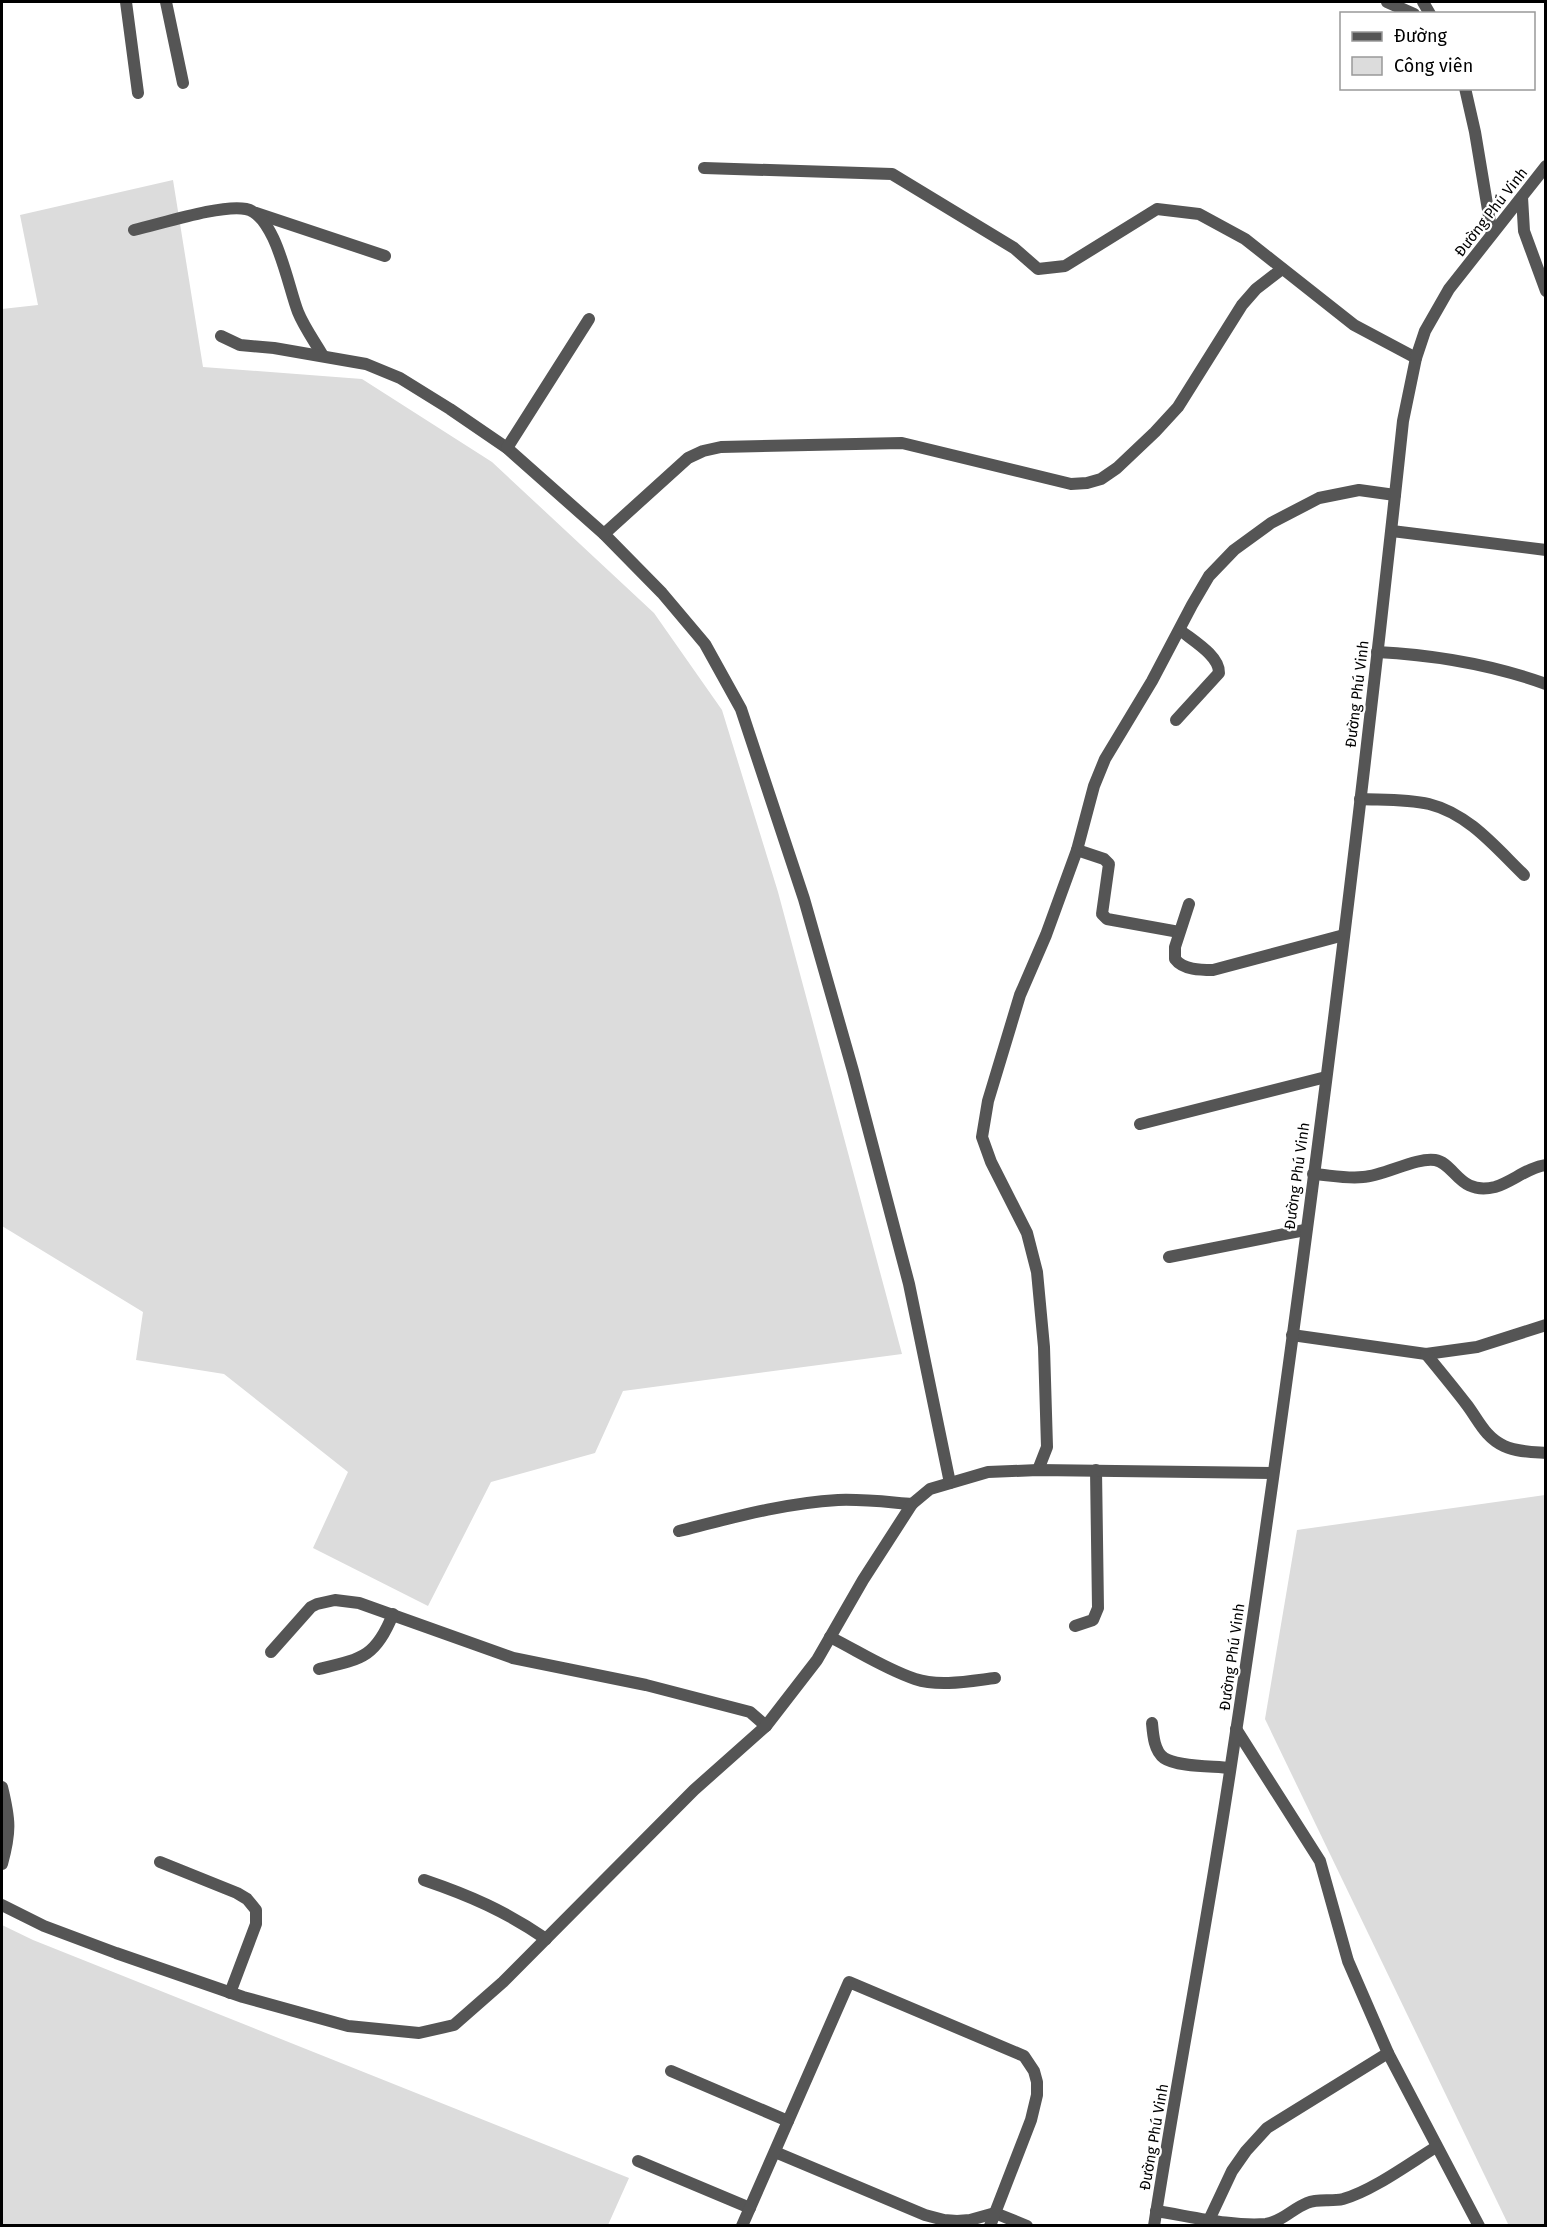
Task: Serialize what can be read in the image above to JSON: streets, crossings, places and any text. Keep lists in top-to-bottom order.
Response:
{
  "streets": {
    "street": ["Đường Phú Vinh"]
  },
  "legend": ["Đường", "Công viên"]
}
